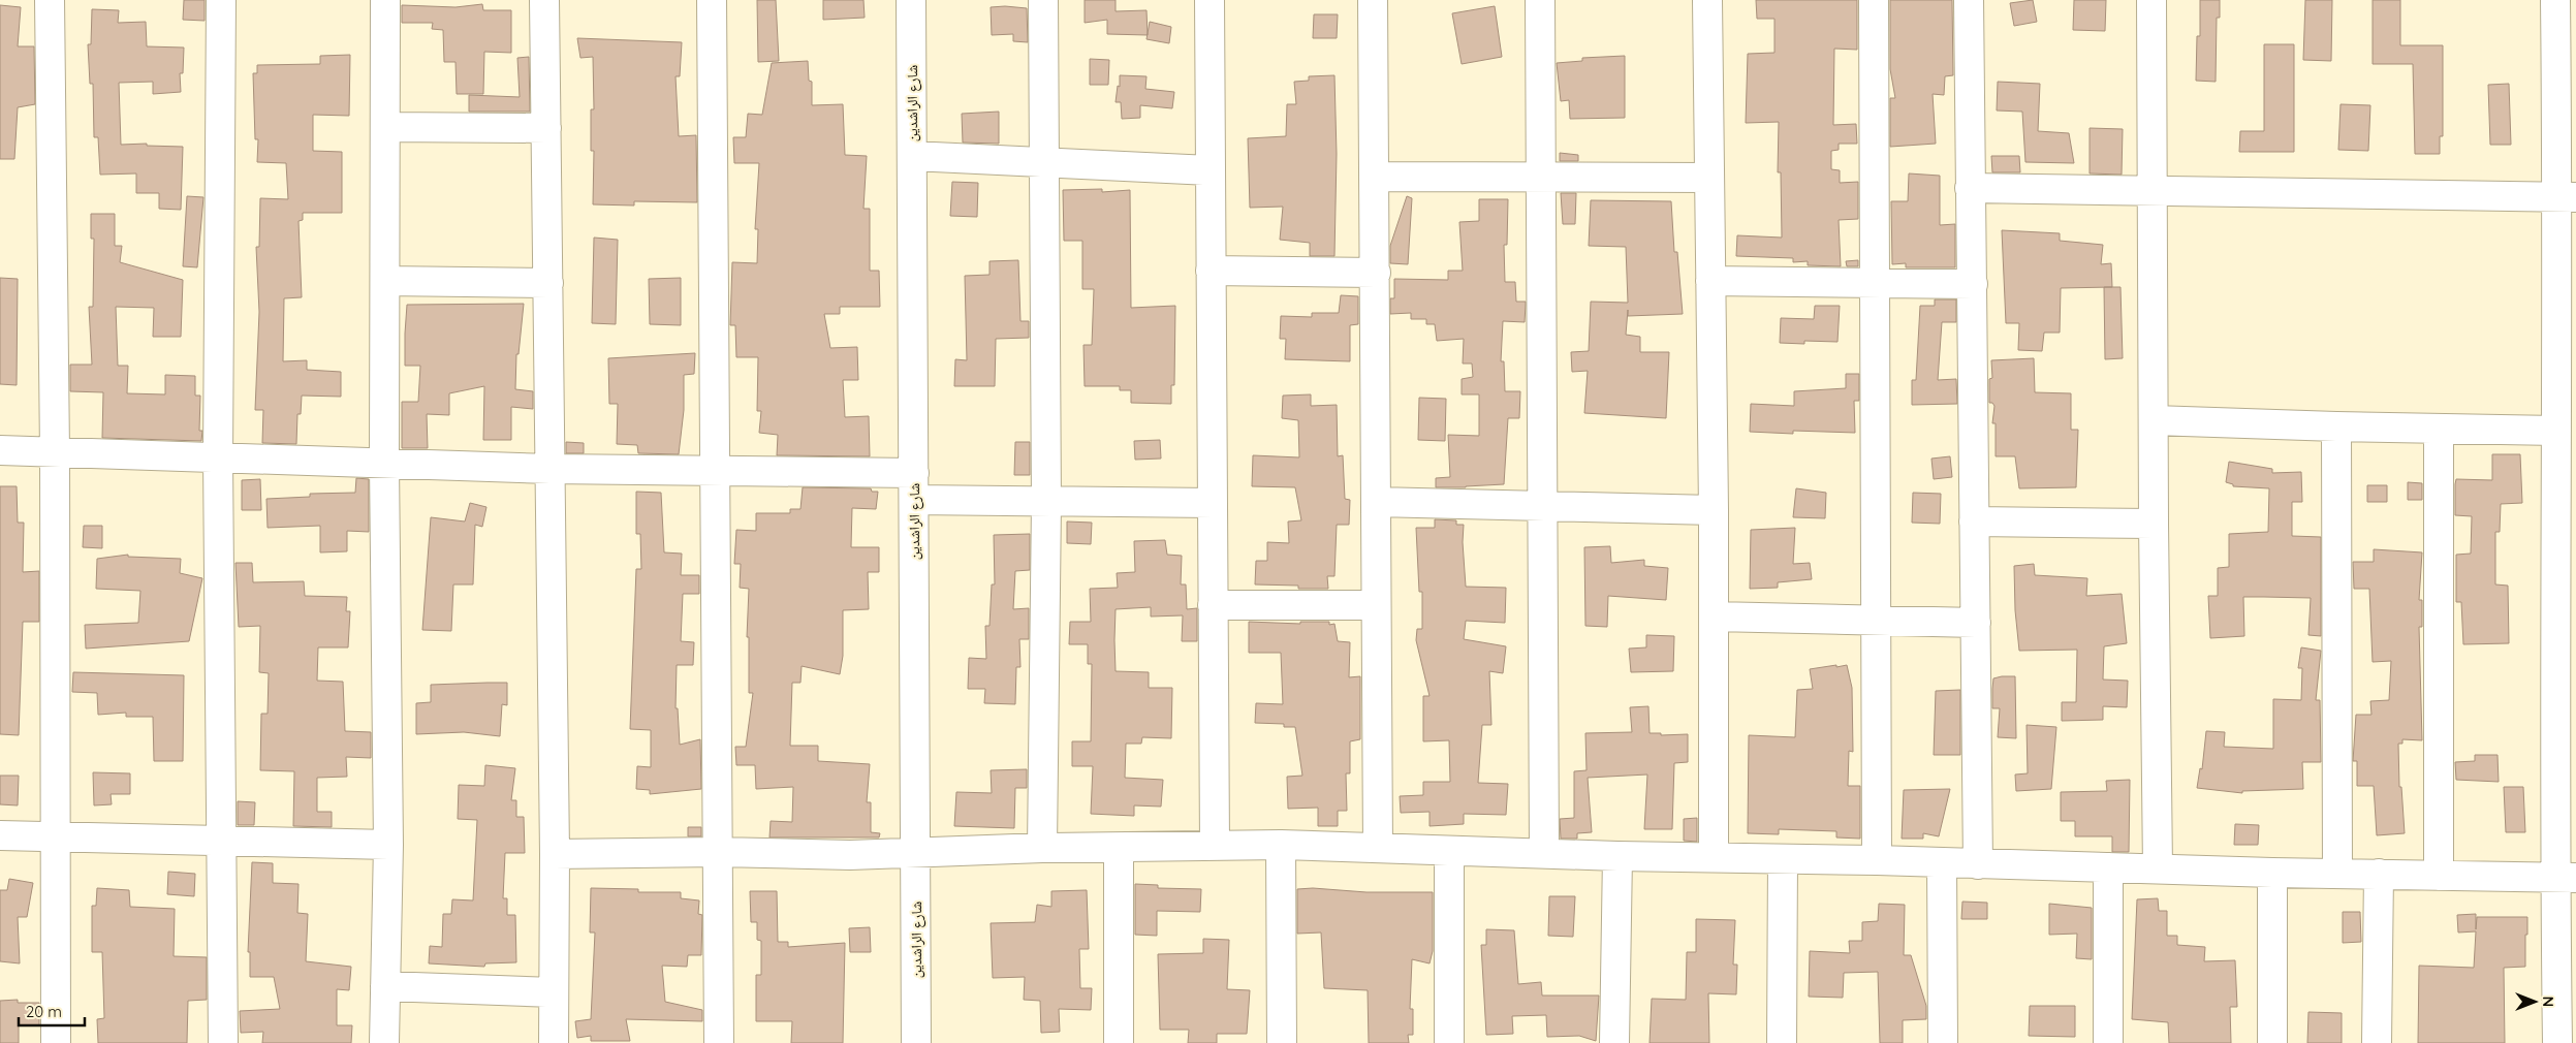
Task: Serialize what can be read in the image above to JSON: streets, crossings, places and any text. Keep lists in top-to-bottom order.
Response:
{
  "streets": {
    "street": ["شارع الراشدين"]
  },
  "scale_bar": "20 m",
  "north": "right"
}
